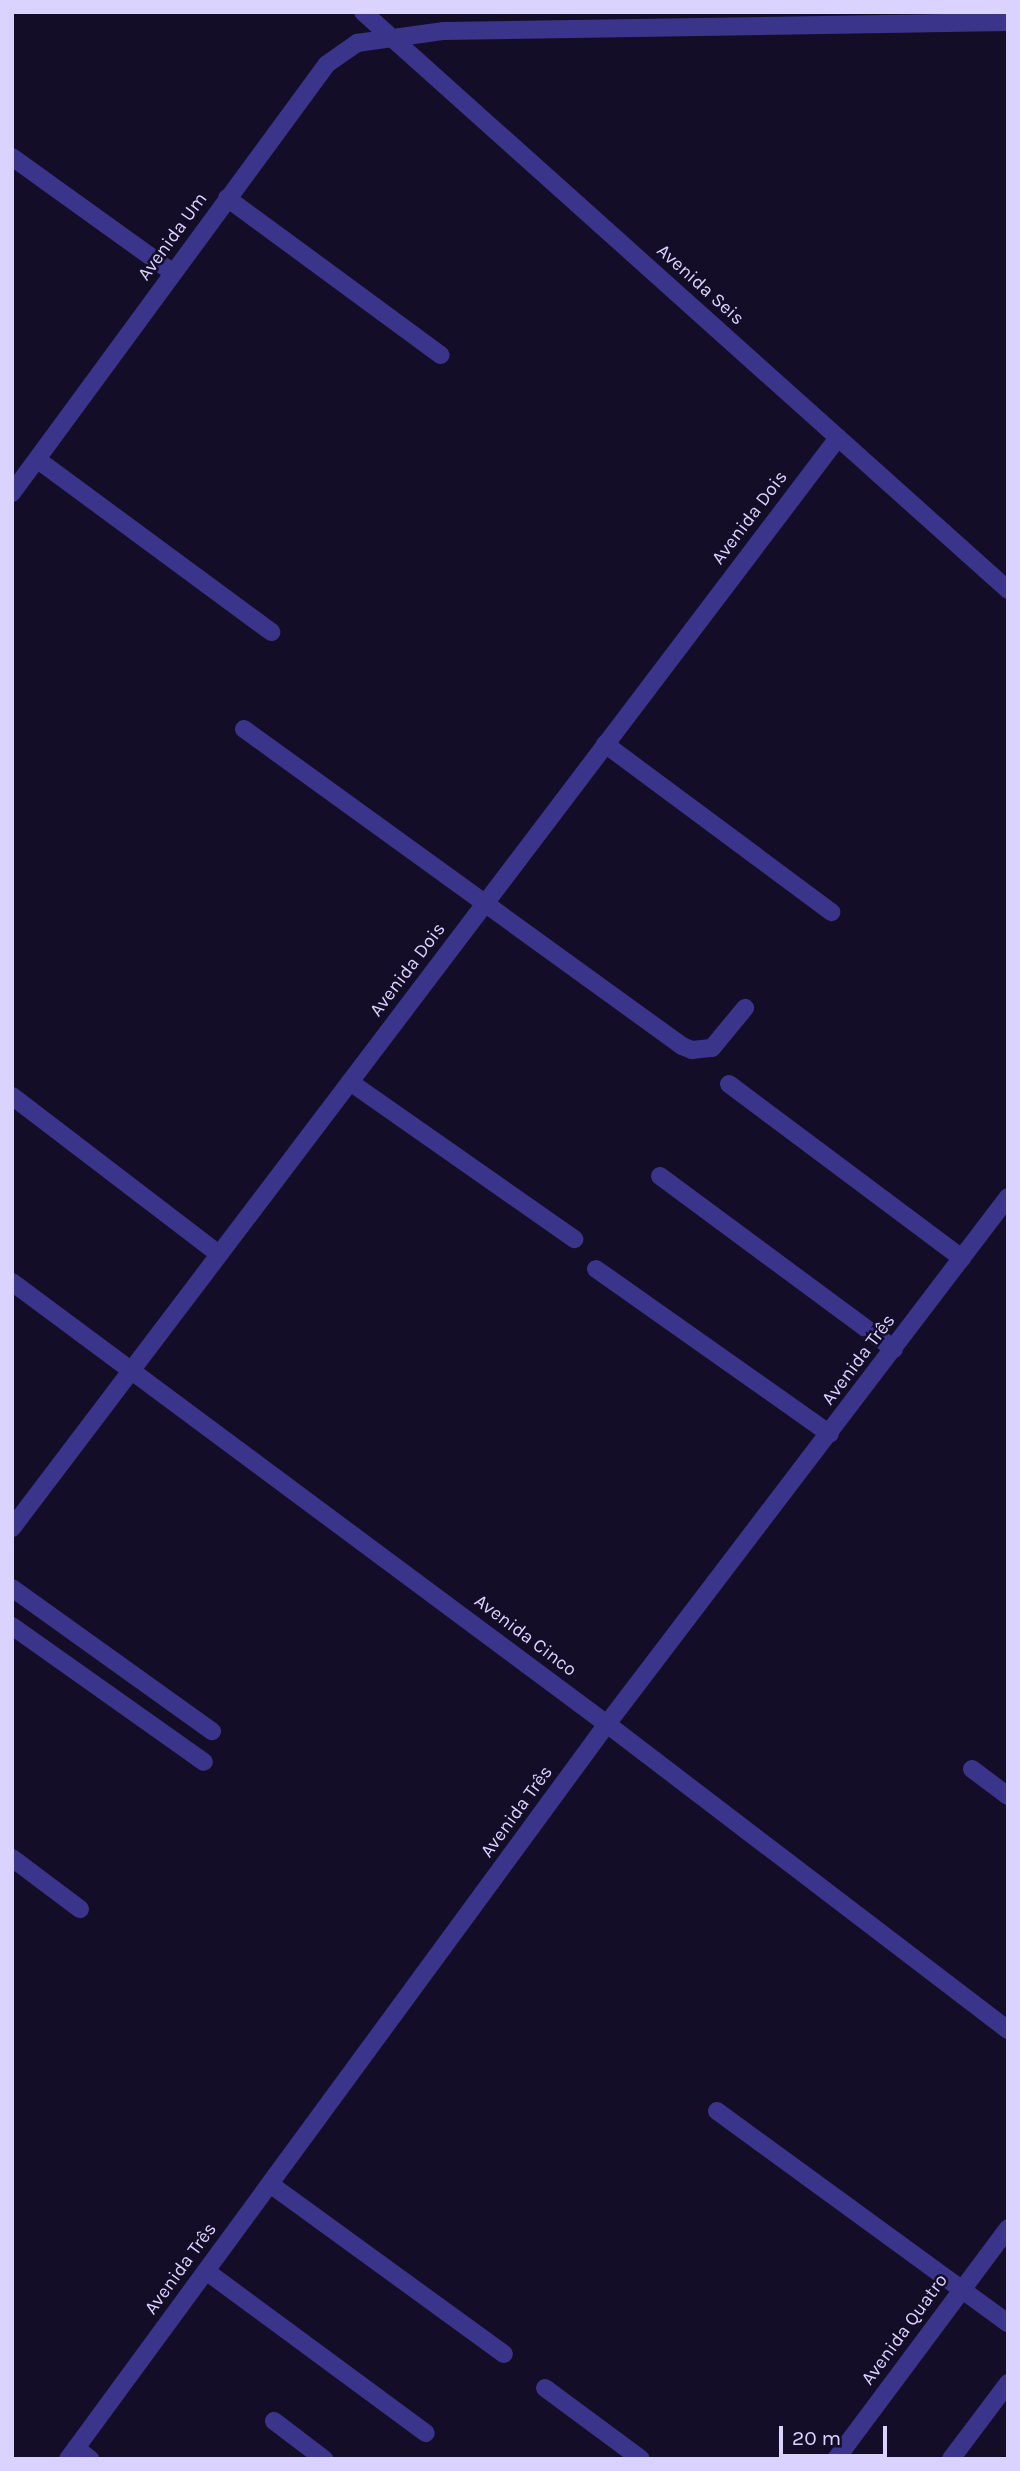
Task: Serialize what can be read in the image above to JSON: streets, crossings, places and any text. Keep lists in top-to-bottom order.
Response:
{
  "streets": {
    "street": [
      "Avenida Um",
      "Avenida Seis",
      "Avenida Dois",
      "Avenida Três",
      "Avenida Cinco",
      "Avenida Quatro"
    ]
  },
  "crossings": [
    ["Avenida Um", "Avenida Seis"],
    ["Avenida Seis", "Avenida Dois"],
    ["Avenida Dois", "Avenida Cinco"],
    ["Avenida Três", "Avenida Cinco"]
  ],
  "scale_bar": "20 m"
}
